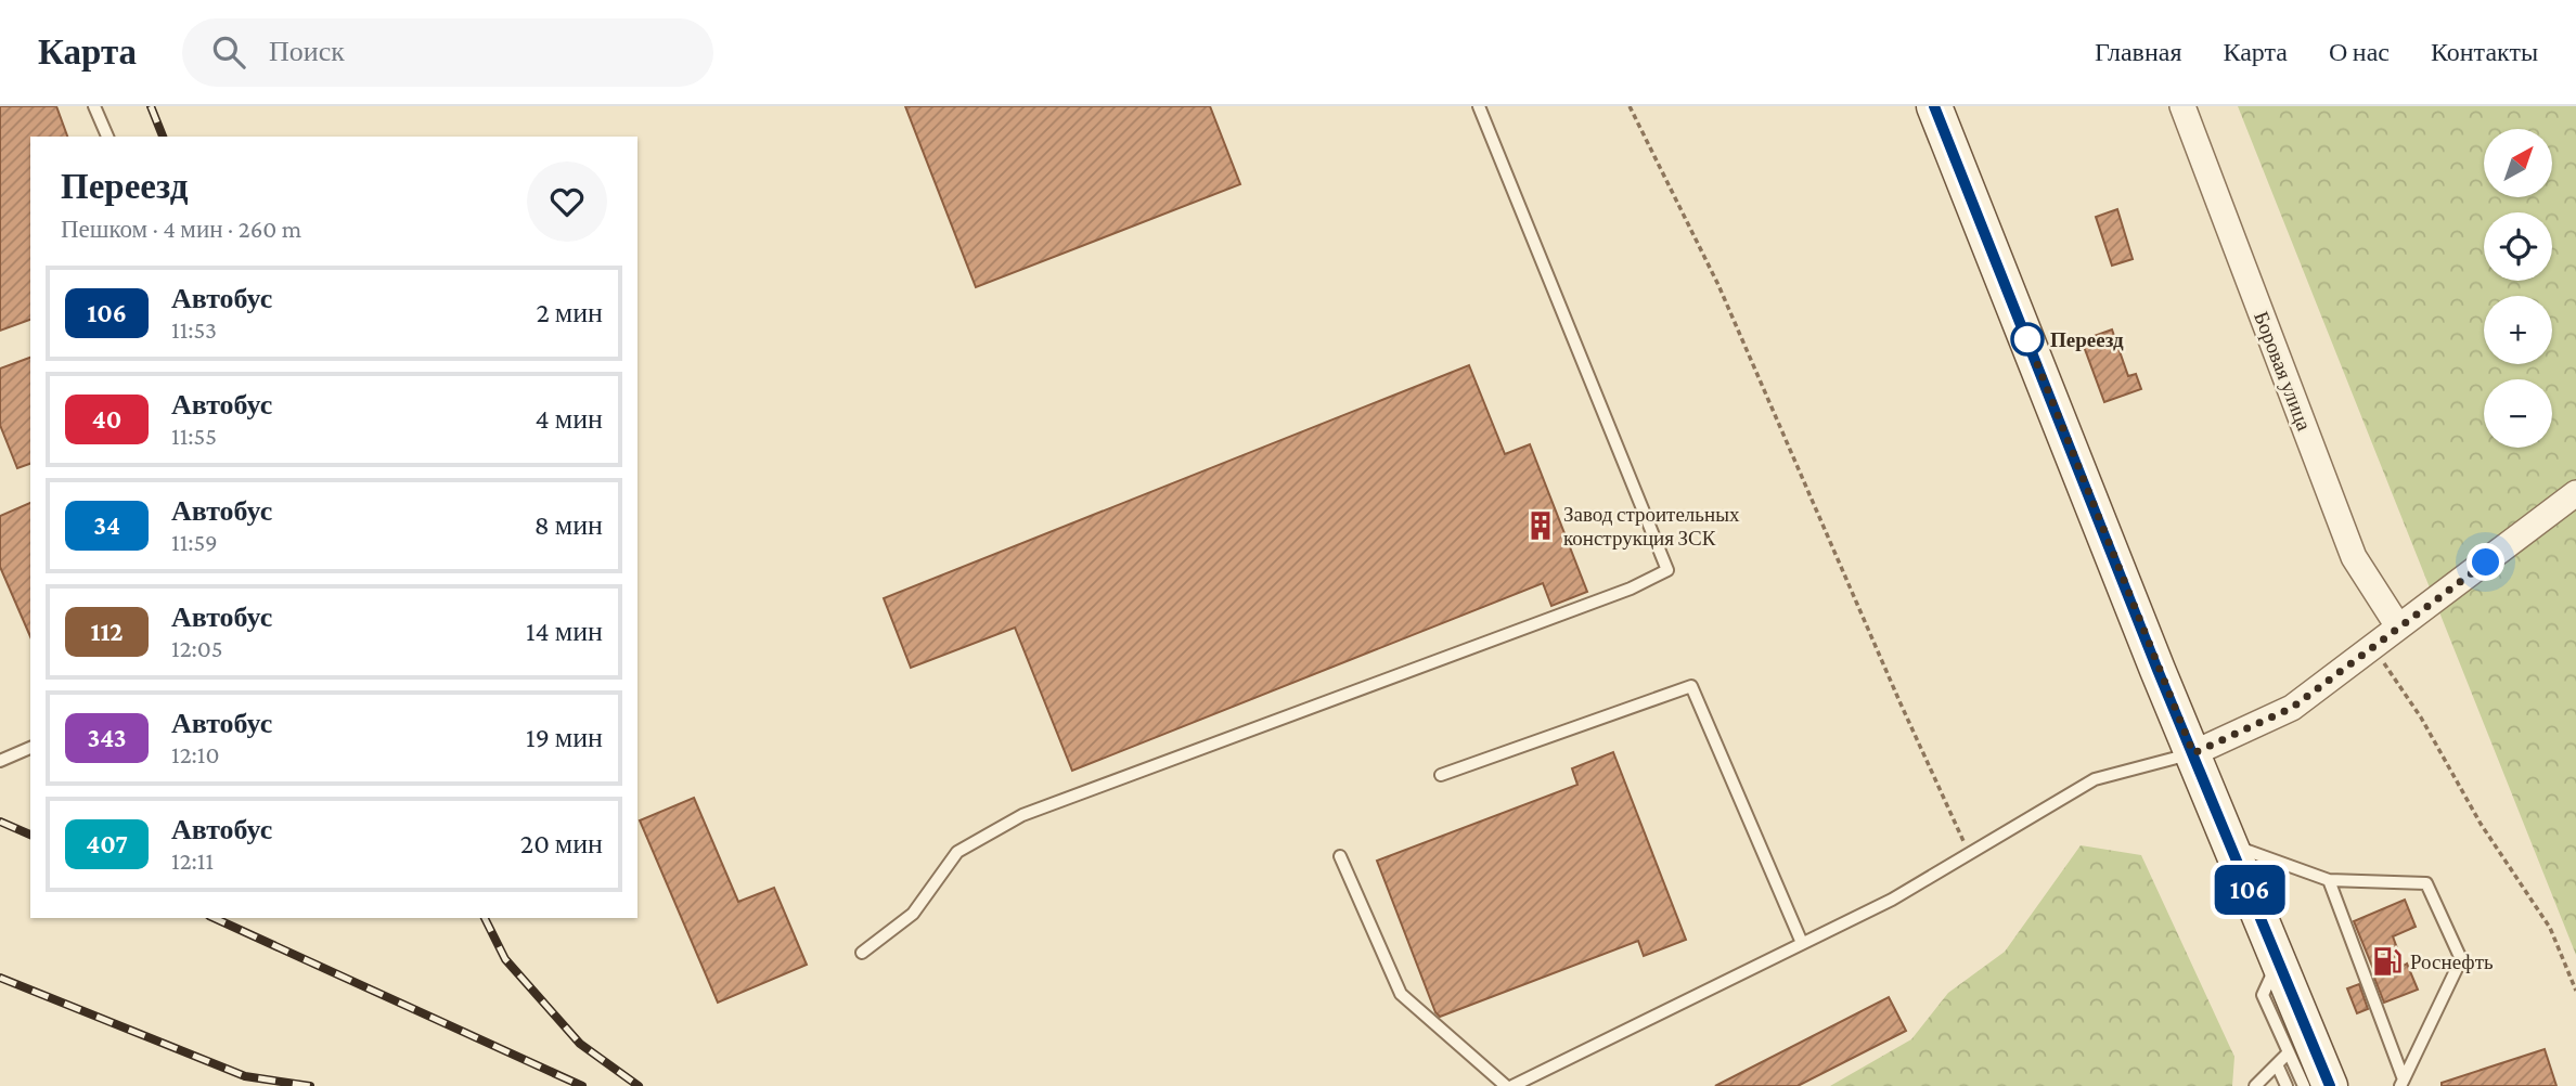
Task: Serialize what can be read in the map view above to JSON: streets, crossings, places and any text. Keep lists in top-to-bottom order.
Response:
{
  "streets": {
    "street": ["Боровая улица"]
  },
  "places": {
    "other": ["Переезд"],
    "building": ["Завод строительных конструкция ЗСК"],
    "fuel station": ["Роснефть"]
  },
  "lines": ["bus line 106"],
  "north": "top right",
  "page": {
    "header": "Карта",
    "search": "Поиск",
    "nav": [
      "Главная",
      "Карта",
      "О нас",
      "Контакты"
    ],
    "on_map": "106",
    "map_buttons": ["+", "−"],
    "heading": ["Переезд", "Пешком · 4 мин · 260 m"],
    "list": [
      {
        "mark": "106",
        "name": "Автобус",
        "note": "11:53",
        "value": "2 мин"
      },
      {
        "mark": "40",
        "name": "Автобус",
        "note": "11:55",
        "value": "4 мин"
      },
      {
        "mark": "34",
        "name": "Автобус",
        "note": "11:59",
        "value": "8 мин"
      },
      {
        "mark": "112",
        "name": "Автобус",
        "note": "12:05",
        "value": "14 мин"
      },
      {
        "mark": "343",
        "name": "Автобус",
        "note": "12:10",
        "value": "19 мин"
      },
      {
        "mark": "407",
        "name": "Автобус",
        "note": "12:11",
        "value": "20 мин"
      }
    ]
  }
}
